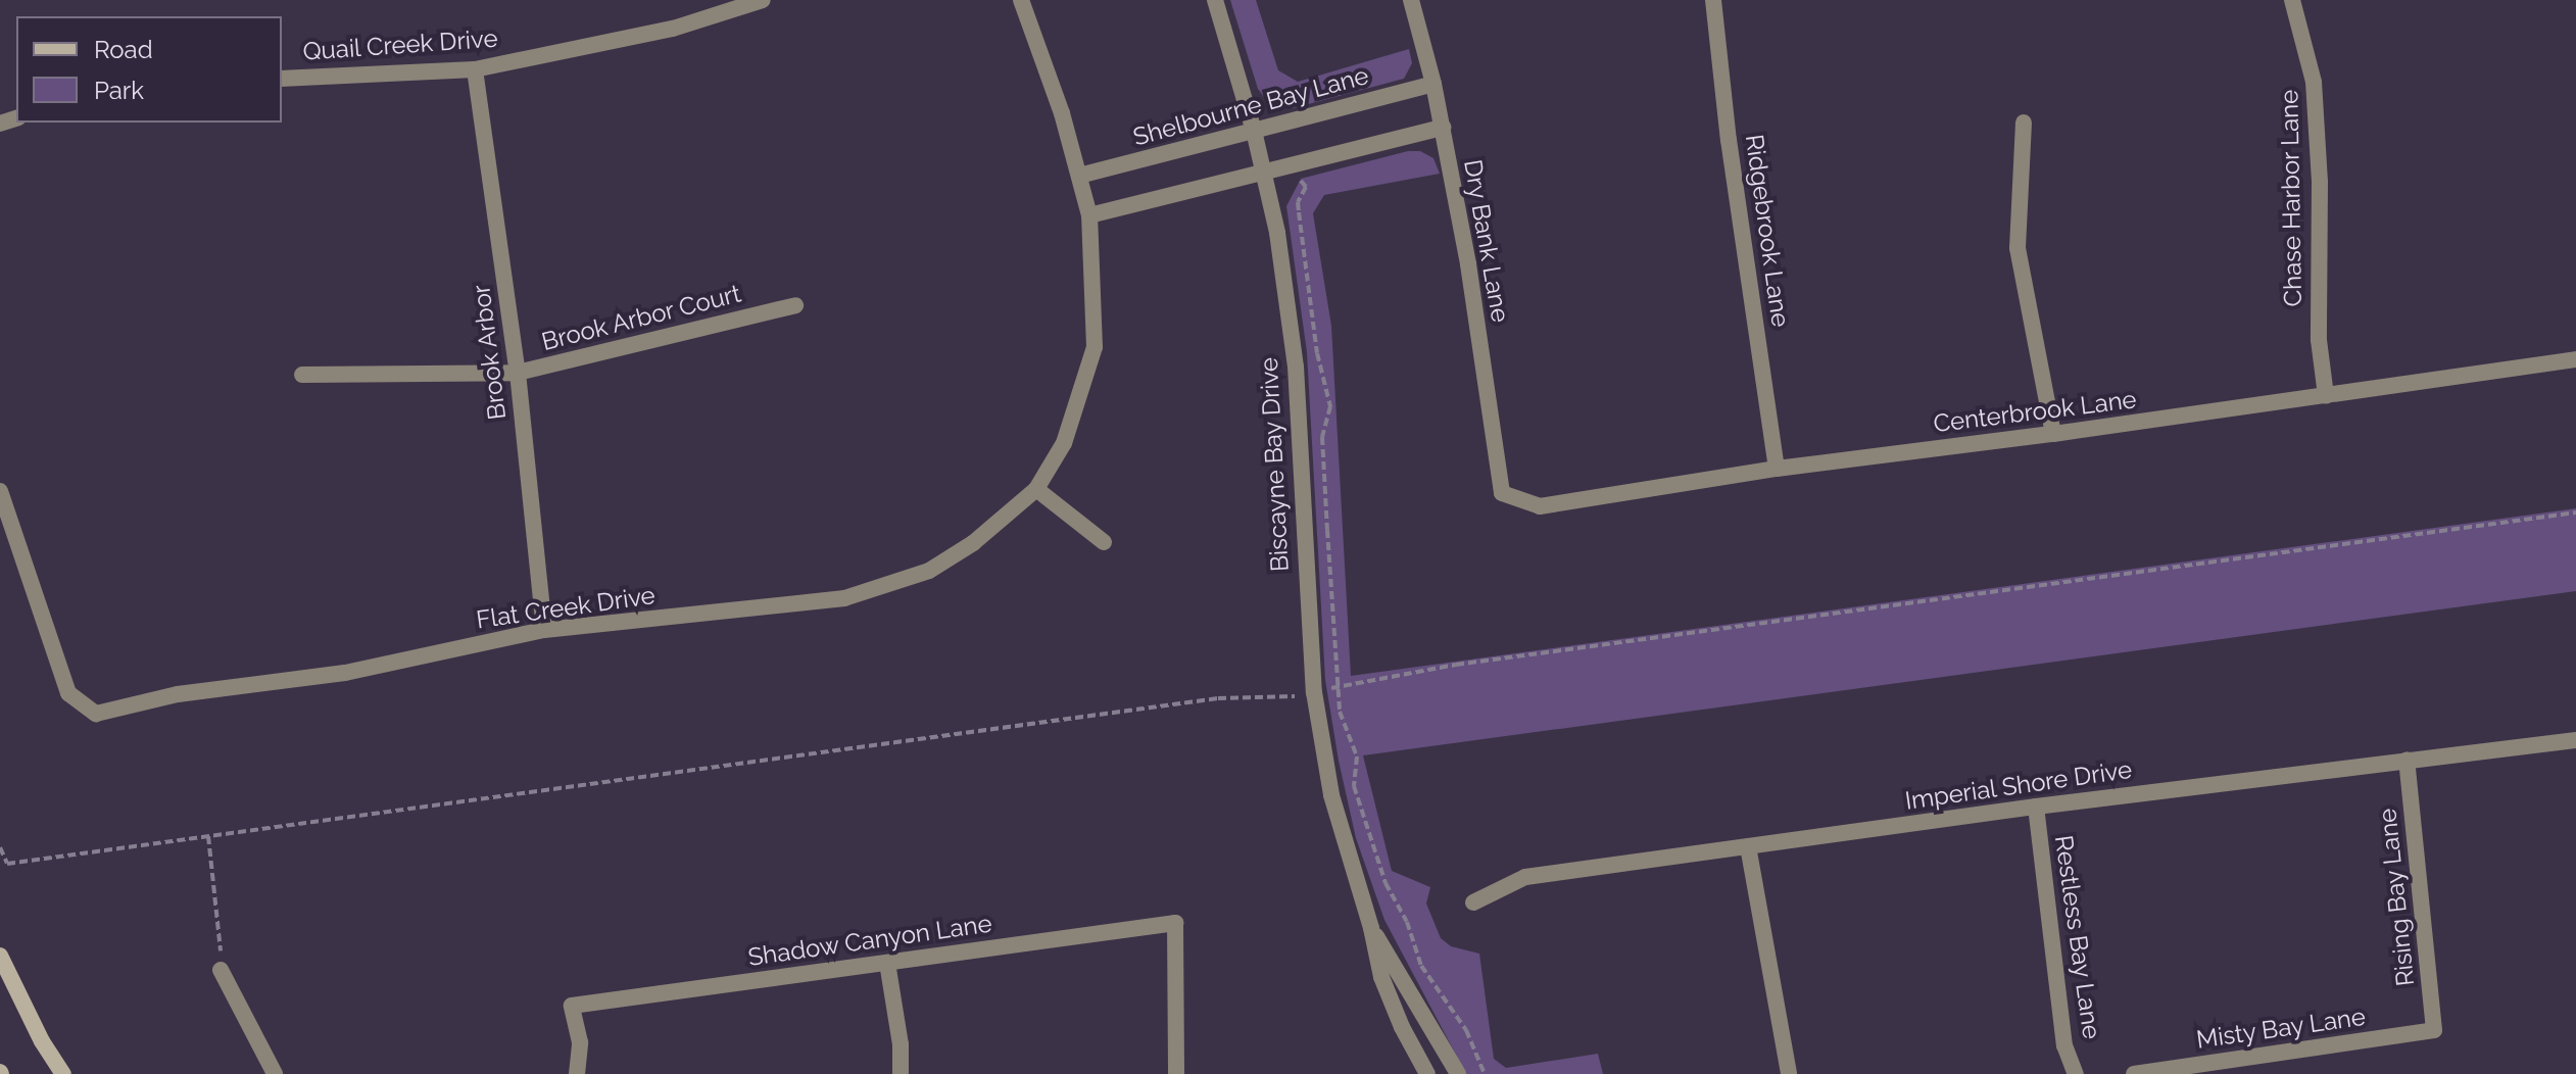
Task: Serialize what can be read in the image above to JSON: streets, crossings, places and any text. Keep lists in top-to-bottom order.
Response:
{
  "streets": {
    "street": [
      "Quail Creek Drive",
      "Shelbourne Bay Lane",
      "Chase Harbor Lane",
      "Ridgebrook Lane",
      "Dry Bank Lane",
      "Brook Arbor Court",
      "Brook Arbor",
      "Centerbrook Lane",
      "Biscayne Bay Drive",
      "Flat Creek Drive",
      "Imperial Shore Drive",
      "Rising Bay Lane",
      "Restless Bay Lane",
      "Shadow Canyon Lane",
      "Misty Bay Lane"
    ]
  },
  "crossings": [
    ["Quail Creek Drive", "Brook Arbor"],
    ["Shelbourne Bay Lane", "Dry Bank Lane"],
    ["Shelbourne Bay Lane", "Biscayne Bay Drive"],
    ["Shelbourne Bay Lane", "Flat Creek Drive"],
    ["Chase Harbor Lane", "Centerbrook Lane"],
    ["Ridgebrook Lane", "Centerbrook Lane"],
    ["Dry Bank Lane", "Centerbrook Lane"],
    ["Brook Arbor Court", "Brook Arbor"],
    ["Brook Arbor", "Flat Creek Drive"],
    ["Imperial Shore Drive", "Rising Bay Lane"],
    ["Imperial Shore Drive", "Restless Bay Lane"],
    ["Rising Bay Lane", "Misty Bay Lane"]
  ],
  "legend": ["Road", "Park"]
}
